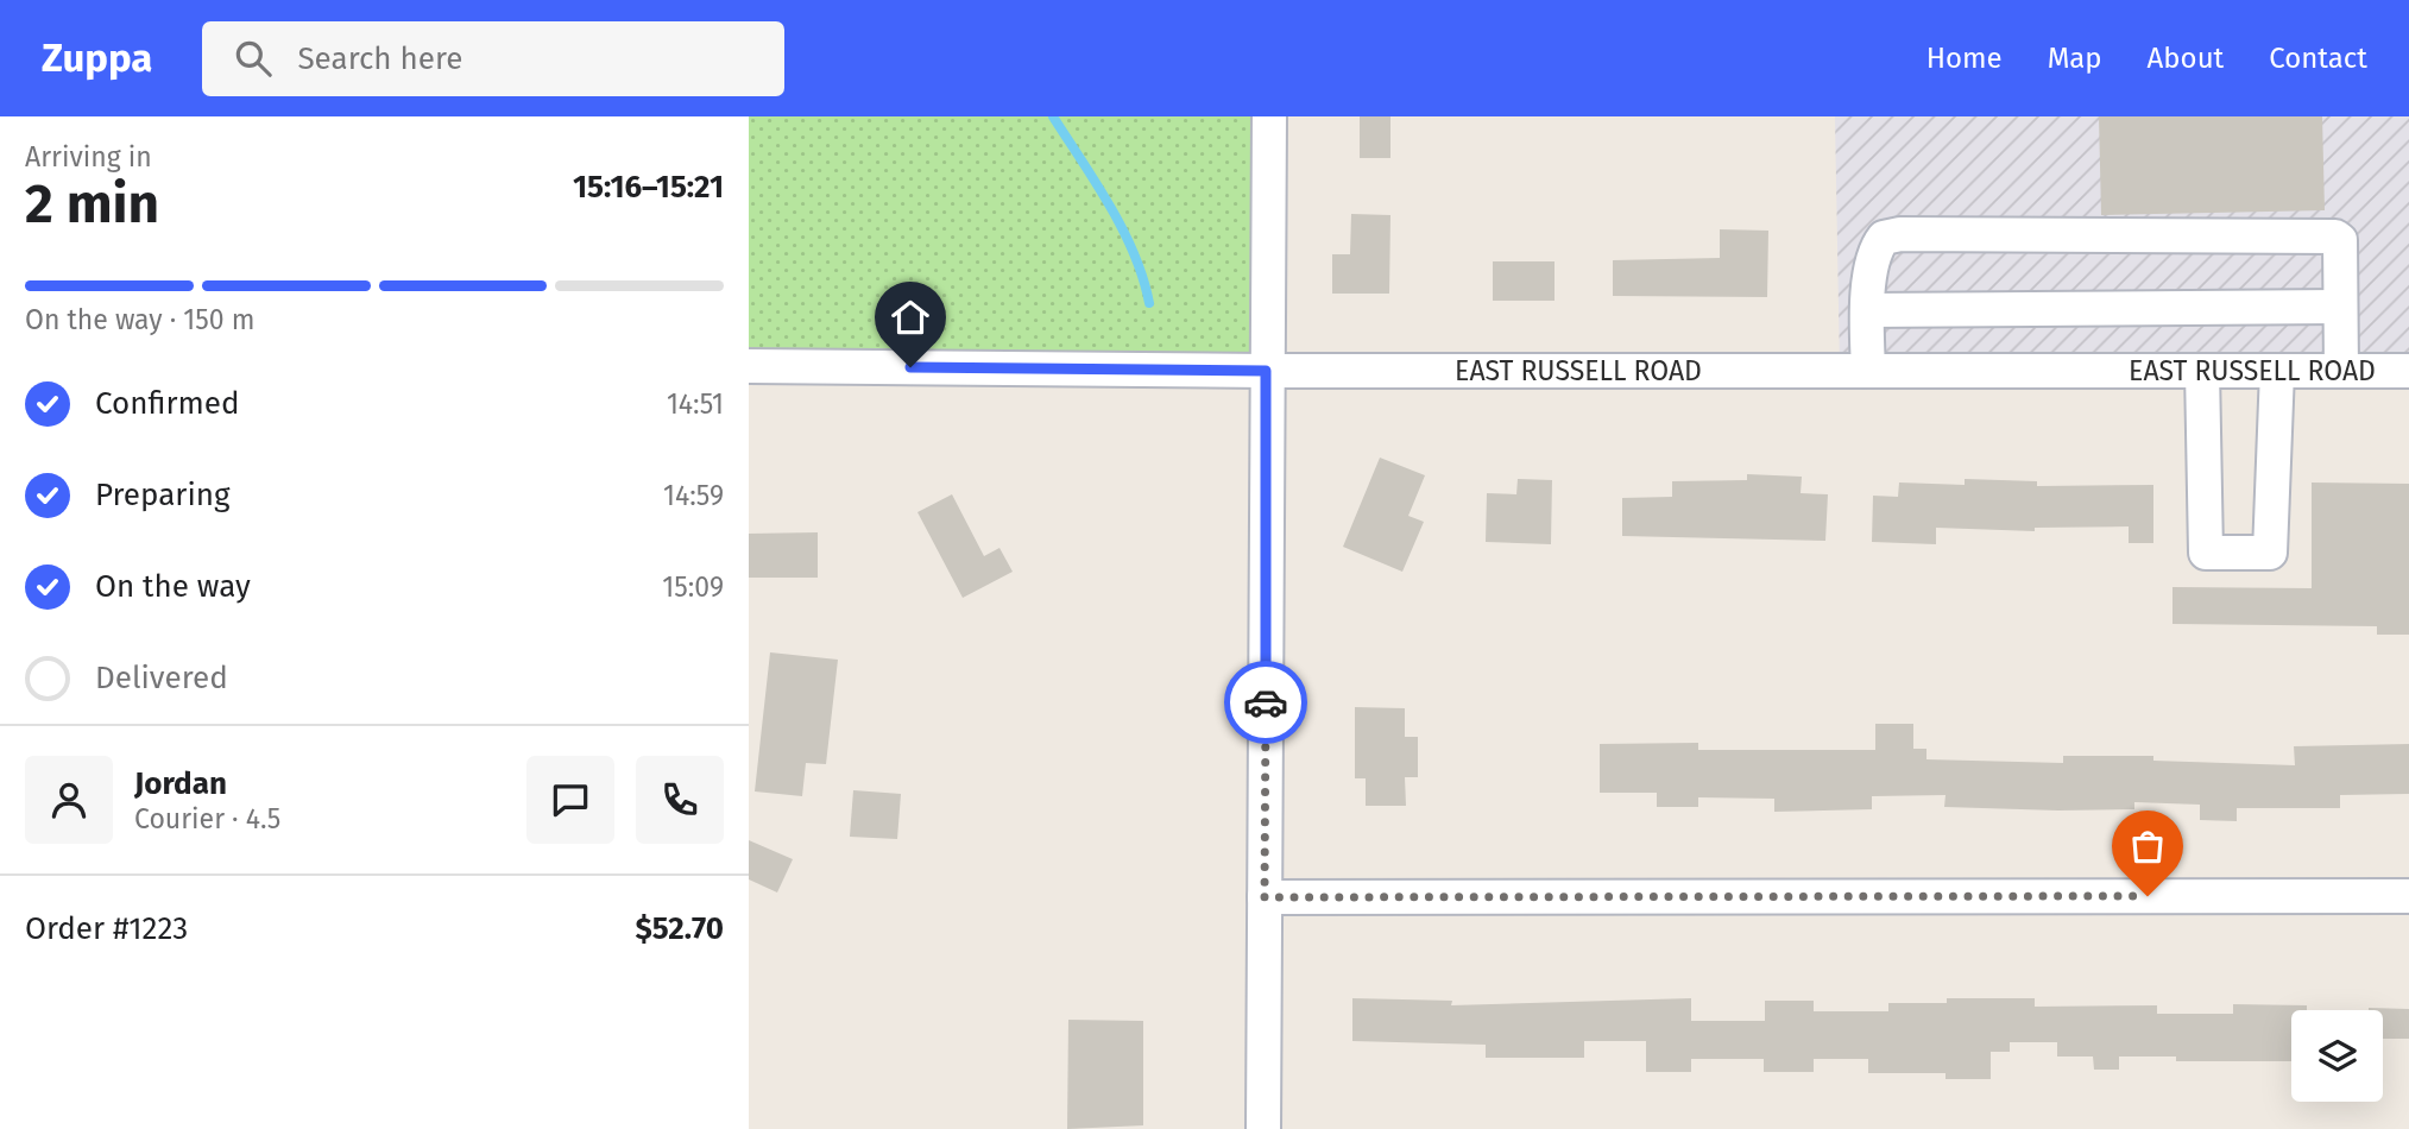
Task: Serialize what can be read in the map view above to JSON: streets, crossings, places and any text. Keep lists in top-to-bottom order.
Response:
{
  "streets": {
    "street": ["EAST RUSSELL ROAD"]
  },
  "page": {
    "header": "Zuppa",
    "search": "Search here",
    "nav": [
      "Home",
      "Map",
      "About",
      "Contact"
    ],
    "heading": ["2 min", "Arriving in", "15:16–15:21"],
    "panel": [
      "Jordan",
      "Courier · 4.5",
      "Order #1223",
      "$52.70"
    ],
    "bar": "On the way · 150 m",
    "list": [
      ["Confirmed", "14:51"],
      ["Preparing", "14:59"],
      ["On the way", "15:09"],
      "Delivered"
    ]
  }
}
